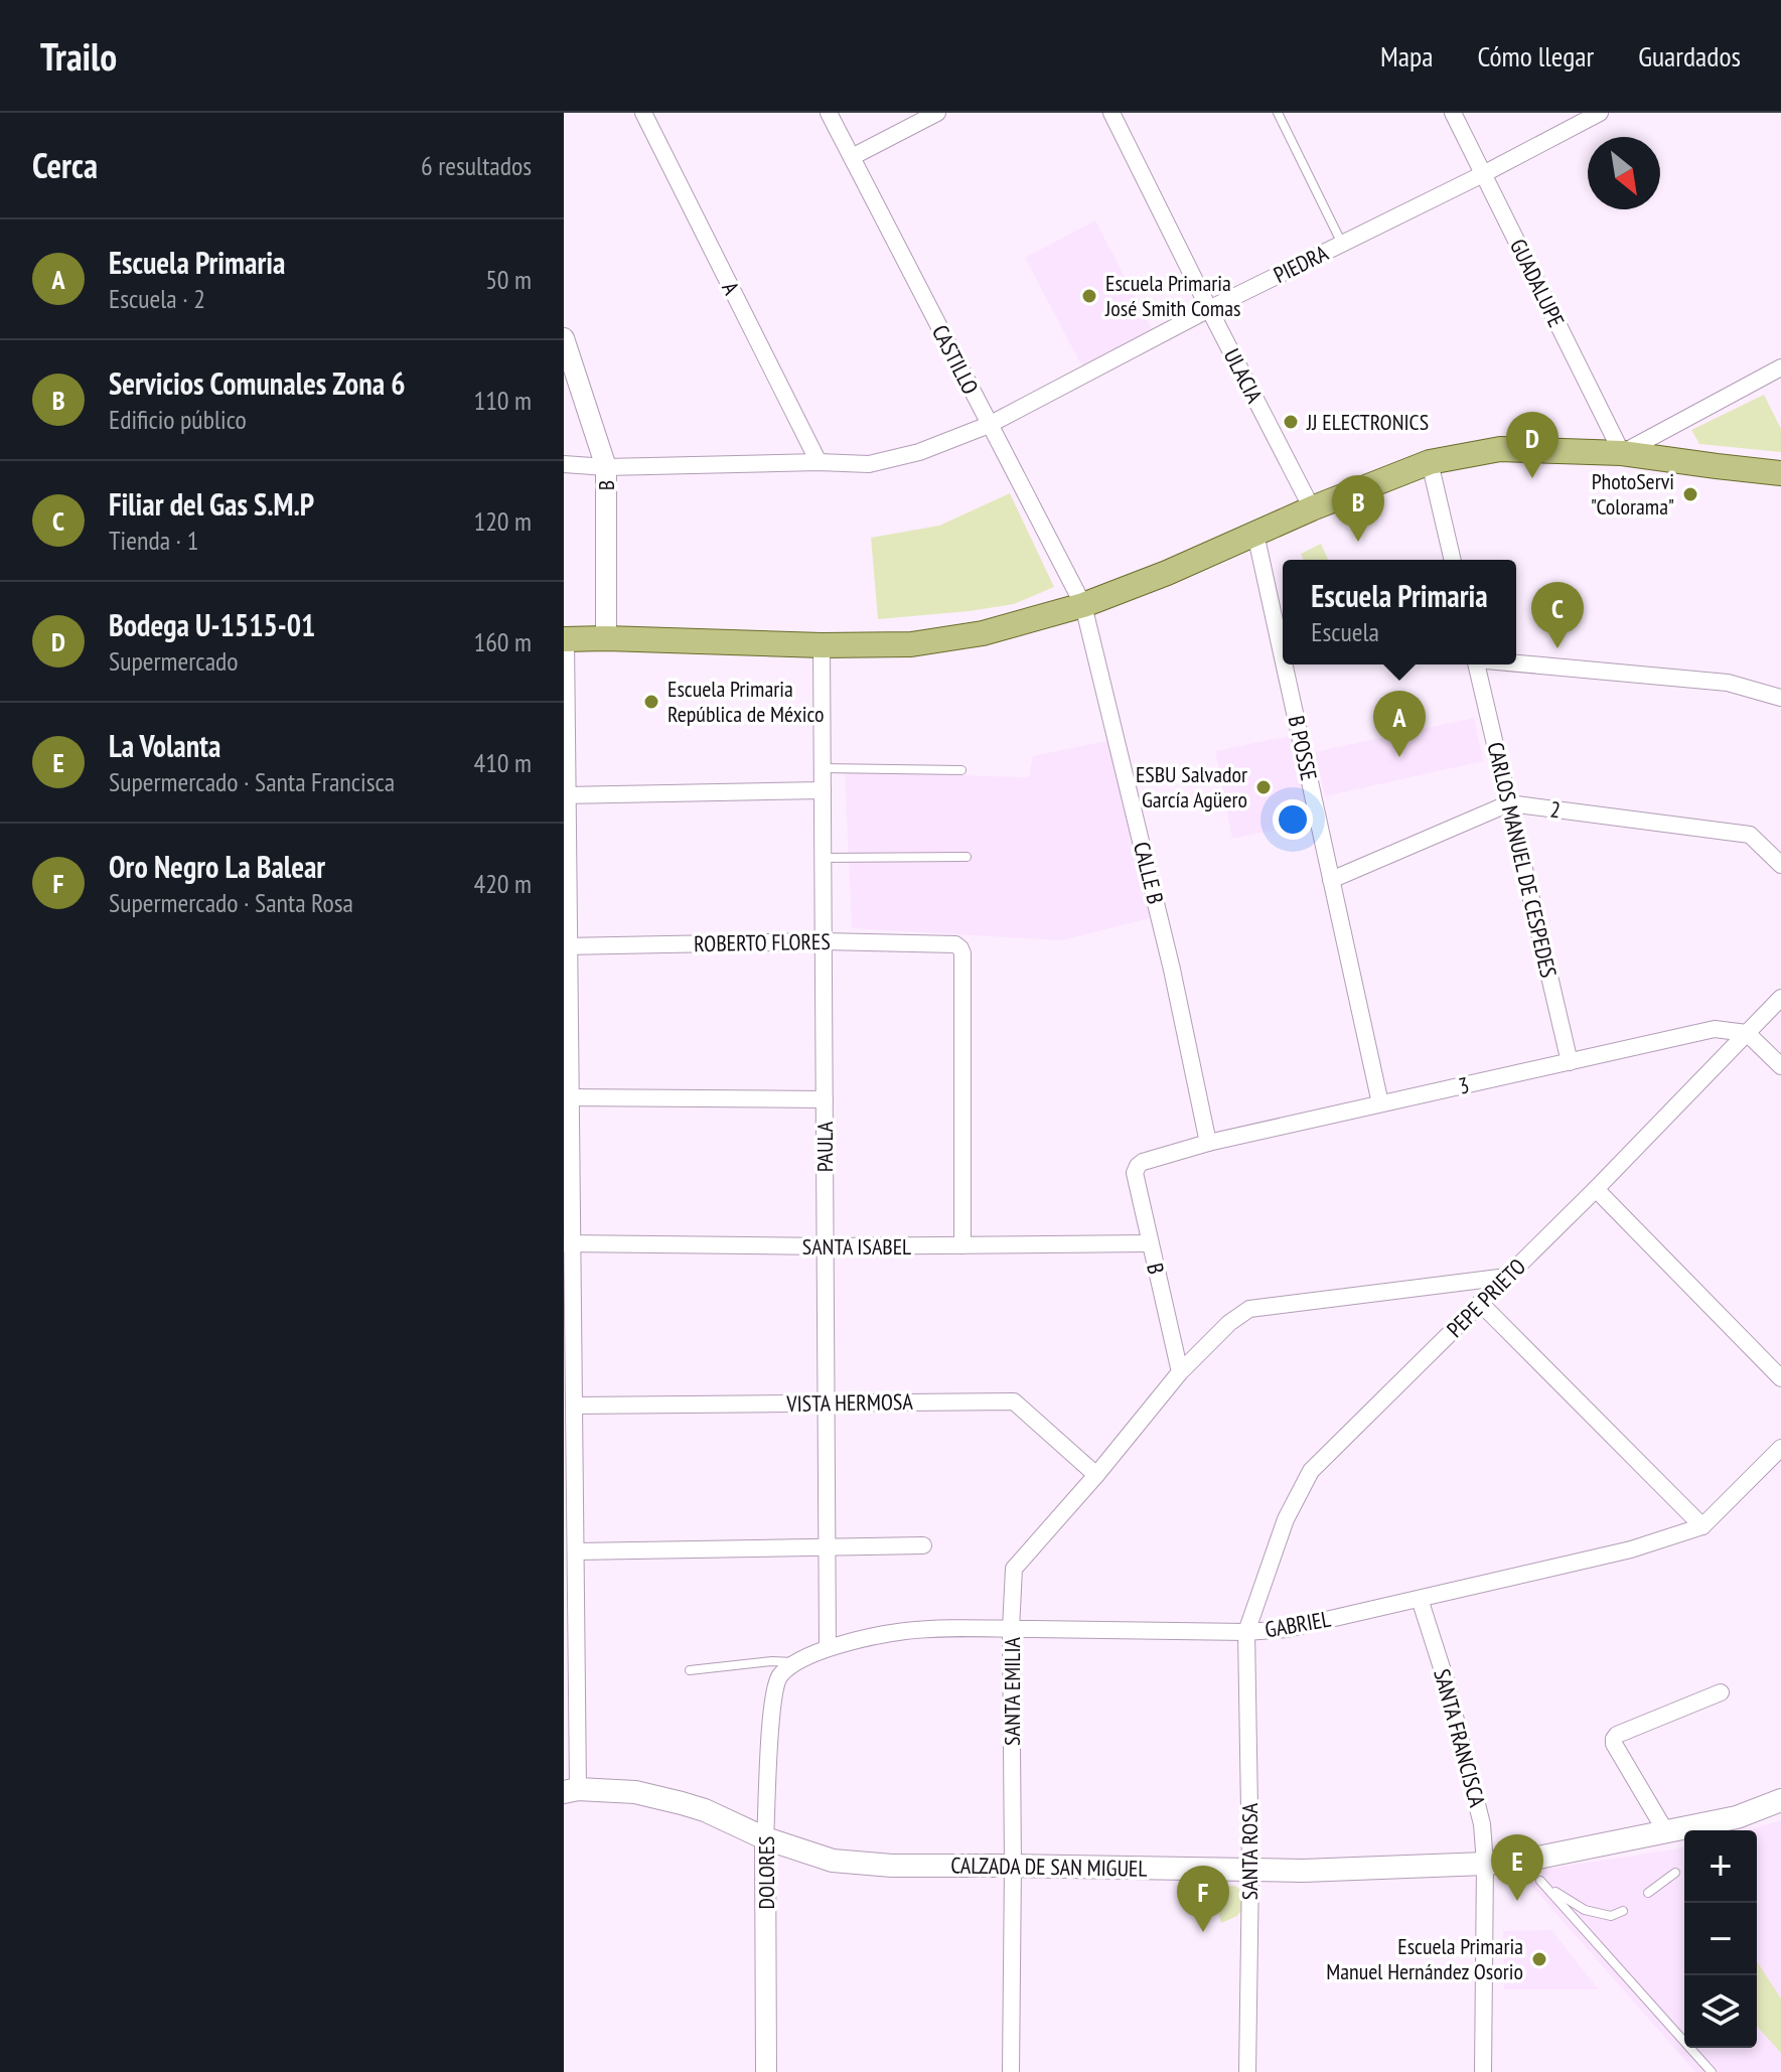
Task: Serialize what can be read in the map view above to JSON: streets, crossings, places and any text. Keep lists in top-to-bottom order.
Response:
{
  "streets": {
    "main road": ["CALZADA DE SAN MIGUEL"],
    "street": [
      "PIEDRA",
      "GUADALUPE",
      "A",
      "CASTILLO",
      "ULACIA",
      "B",
      "B POSSE",
      "2",
      "CARLOS MANUEL DE CESPEDES",
      "CALLE B",
      "ROBERTO FLORES",
      "3",
      "PAULA",
      "SANTA ISABEL",
      "PEPE PRIETO",
      "VISTA HERMOSA",
      "GABRIEL",
      "SANTA EMILIA",
      "SANTA FRANCISCA",
      "SANTA ROSA",
      "DOLORES"
    ]
  },
  "crossings": [
    ["PIEDRA", "GUADALUPE"],
    ["PIEDRA", "A"],
    ["PIEDRA", "CASTILLO"],
    ["PIEDRA", "ULACIA"],
    ["PIEDRA", "B"],
    ["CASTILLO", "CALLE B"],
    ["B", "3"],
    ["B", "SANTA ISABEL"],
    ["B", "SANTA EMILIA"],
    ["B POSSE", "3"],
    ["2", "CARLOS MANUEL DE CESPEDES"],
    ["CARLOS MANUEL DE CESPEDES", "3"],
    ["CALLE B", "3"],
    ["ROBERTO FLORES", "PAULA"],
    ["ROBERTO FLORES", "SANTA ISABEL"],
    ["3", "PEPE PRIETO"],
    ["PAULA", "SANTA ISABEL"],
    ["PAULA", "VISTA HERMOSA"],
    ["PAULA", "GABRIEL"],
    ["PEPE PRIETO", "GABRIEL"],
    ["PEPE PRIETO", "SANTA EMILIA"],
    ["PEPE PRIETO", "SANTA ROSA"],
    ["VISTA HERMOSA", "SANTA EMILIA"],
    ["GABRIEL", "SANTA EMILIA"],
    ["GABRIEL", "SANTA FRANCISCA"],
    ["GABRIEL", "SANTA ROSA"],
    ["GABRIEL", "DOLORES"],
    ["SANTA EMILIA", "CALZADA DE SAN MIGUEL"],
    ["SANTA FRANCISCA", "CALZADA DE SAN MIGUEL"],
    ["SANTA ROSA", "CALZADA DE SAN MIGUEL"],
    ["CALZADA DE SAN MIGUEL", "DOLORES"]
  ],
  "places": [
    "Escuela Primaria José Smith Comas",
    "JJ ELECTRONICS",
    "PhotoServi \"Colorama\"",
    "Escuela Primaria República de México",
    "ESBU Salvador García Agüero",
    "Escuela Primaria Manuel Hernández Osorio"
  ],
  "north": "bottom right",
  "page": {
    "header": "Trailo",
    "nav": ["Mapa", "Cómo llegar", "Guardados"],
    "heading": ["Cerca", "6 resultados"],
    "list": [
      {
        "mark": "A",
        "name": "Escuela Primaria",
        "note": "Escuela · 2",
        "value": "50 m"
      },
      {
        "mark": "B",
        "name": "Servicios Comunales Zona 6",
        "note": "Edificio público",
        "value": "110 m"
      },
      {
        "mark": "C",
        "name": "Filiar del Gas S.M.P",
        "note": "Tienda · 1",
        "value": "120 m"
      },
      {
        "mark": "D",
        "name": "Bodega U-1515-01",
        "note": "Supermercado",
        "value": "160 m"
      },
      {
        "mark": "E",
        "name": "La Volanta",
        "note": "Supermercado · Santa Francisca",
        "value": "410 m"
      },
      {
        "mark": "F",
        "name": "Oro Negro La Balear",
        "note": "Supermercado · Santa Rosa",
        "value": "420 m"
      }
    ],
    "pins": [
      "D",
      "B",
      "C",
      "A",
      "E",
      "F"
    ],
    "popup": ["Escuela Primaria", "Escuela"],
    "map_buttons": ["+", "−"]
  }
}
